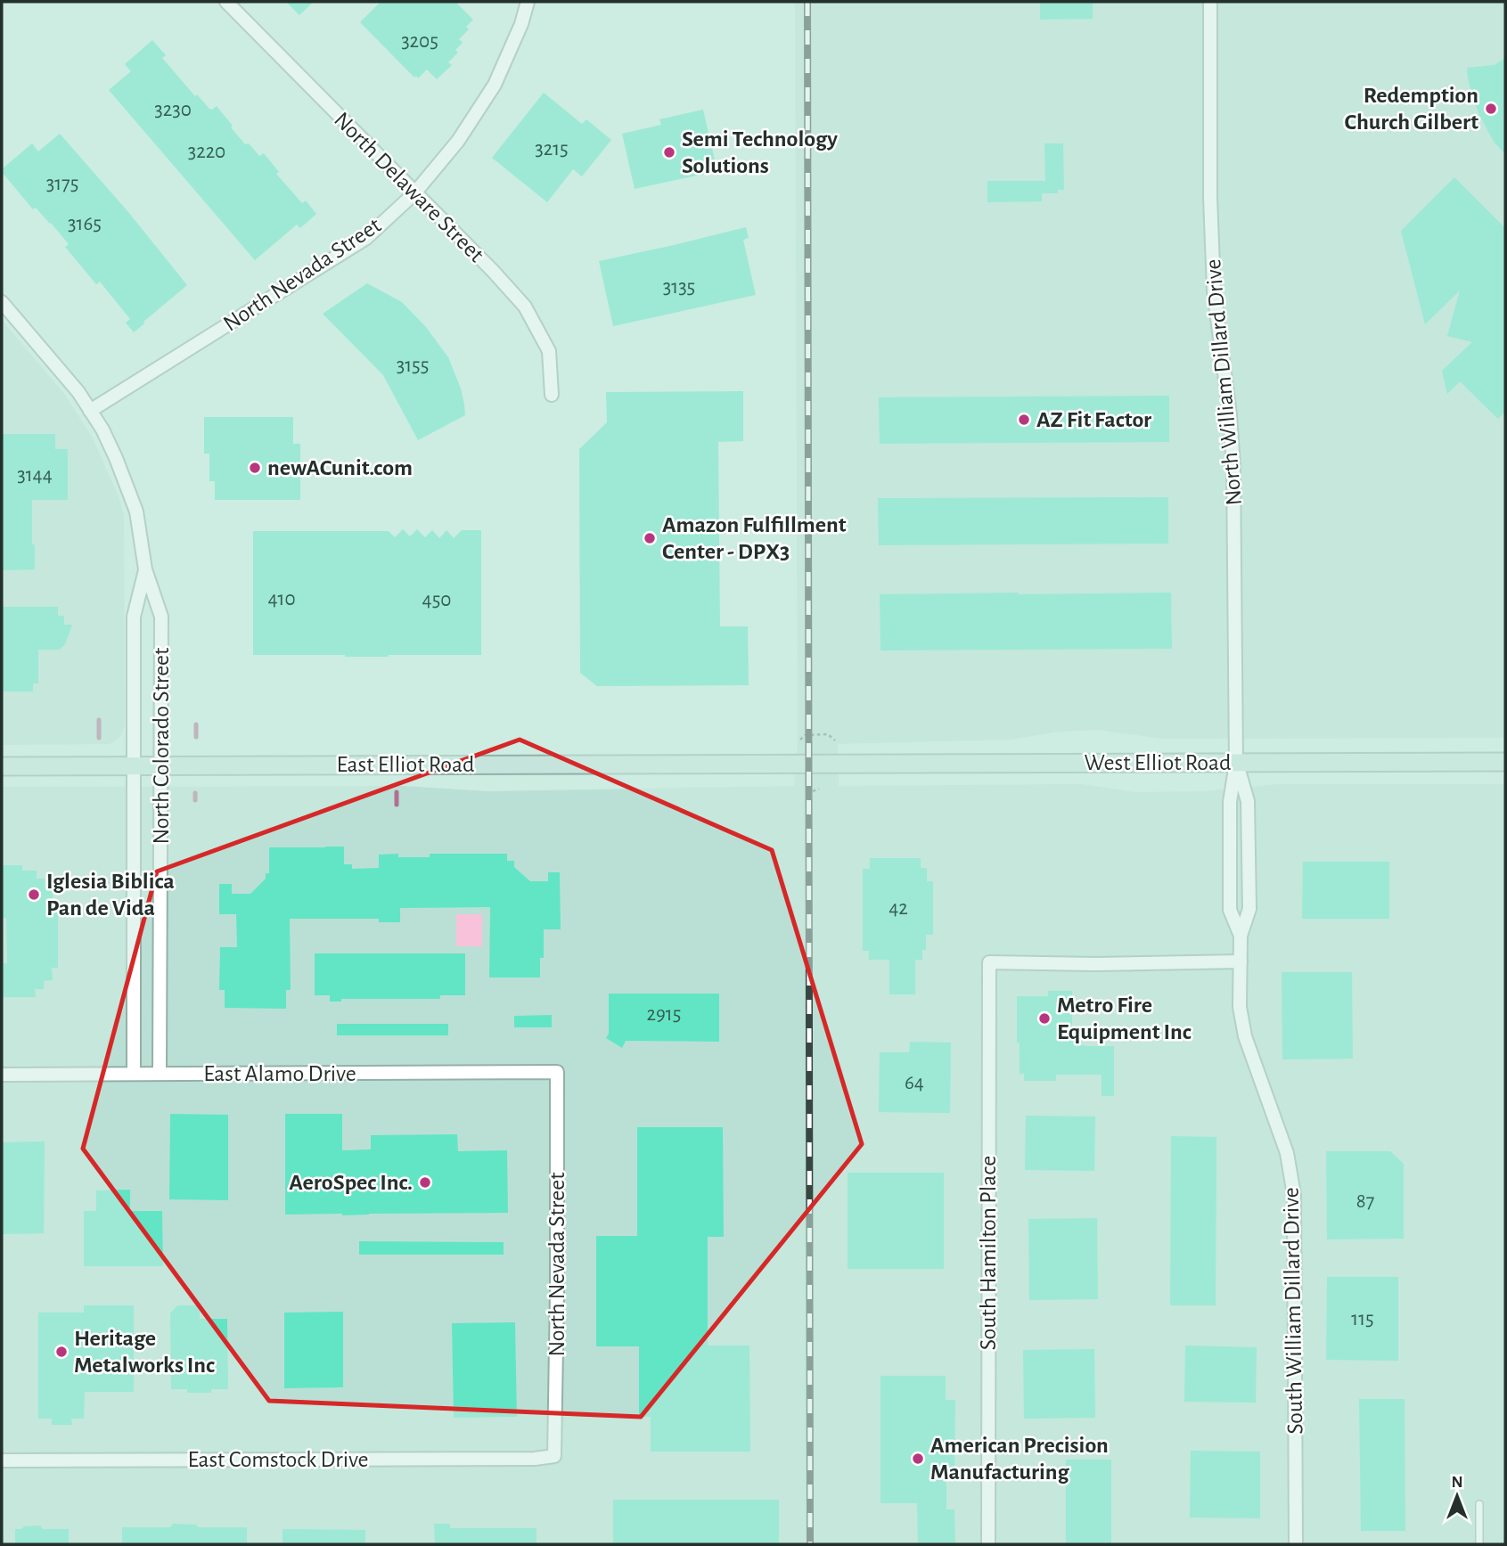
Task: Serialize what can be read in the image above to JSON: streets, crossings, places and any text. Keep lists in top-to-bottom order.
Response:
{
  "streets": {
    "main road": ["West Elliot Road", "East Elliot Road"],
    "street": [
      "North Delaware Street",
      "North Nevada Street",
      "North William Dillard Drive",
      "North Colorado Street",
      "East Alamo Drive",
      "South Hamilton Place",
      "South William Dillard Drive",
      "East Comstock Drive"
    ]
  },
  "crossings": [
    ["North Delaware Street", "North Nevada Street"],
    ["North Nevada Street", "North Colorado Street"],
    ["North Nevada Street", "East Alamo Drive"],
    ["North Nevada Street", "East Comstock Drive"],
    ["North William Dillard Drive", "West Elliot Road"],
    ["North William Dillard Drive", "South William Dillard Drive"],
    ["North Colorado Street", "East Elliot Road"],
    ["North Colorado Street", "East Alamo Drive"],
    ["West Elliot Road", "East Elliot Road"],
    ["West Elliot Road", "South William Dillard Drive"],
    ["South Hamilton Place", "South William Dillard Drive"]
  ],
  "places": [
    "Redemption Church Gilbert",
    "Semi Technology Solutions",
    "AZ Fit Factor",
    "newACunit.com",
    "Amazon Fulfillment Center - DPX3",
    "Iglesia Biblica Pan de Vida",
    "Metro Fire Equipment Inc",
    "AeroSpec Inc.",
    "Heritage Metalworks Inc",
    "American Precision Manufacturing"
  ],
  "house_numbers": [
    "3205",
    "3230",
    "3215",
    "3220",
    "3175",
    "3165",
    "3135",
    "3155",
    "3144",
    "410",
    "450",
    "42",
    "2915",
    "64",
    "87",
    "115"
  ],
  "north": "top"
}
